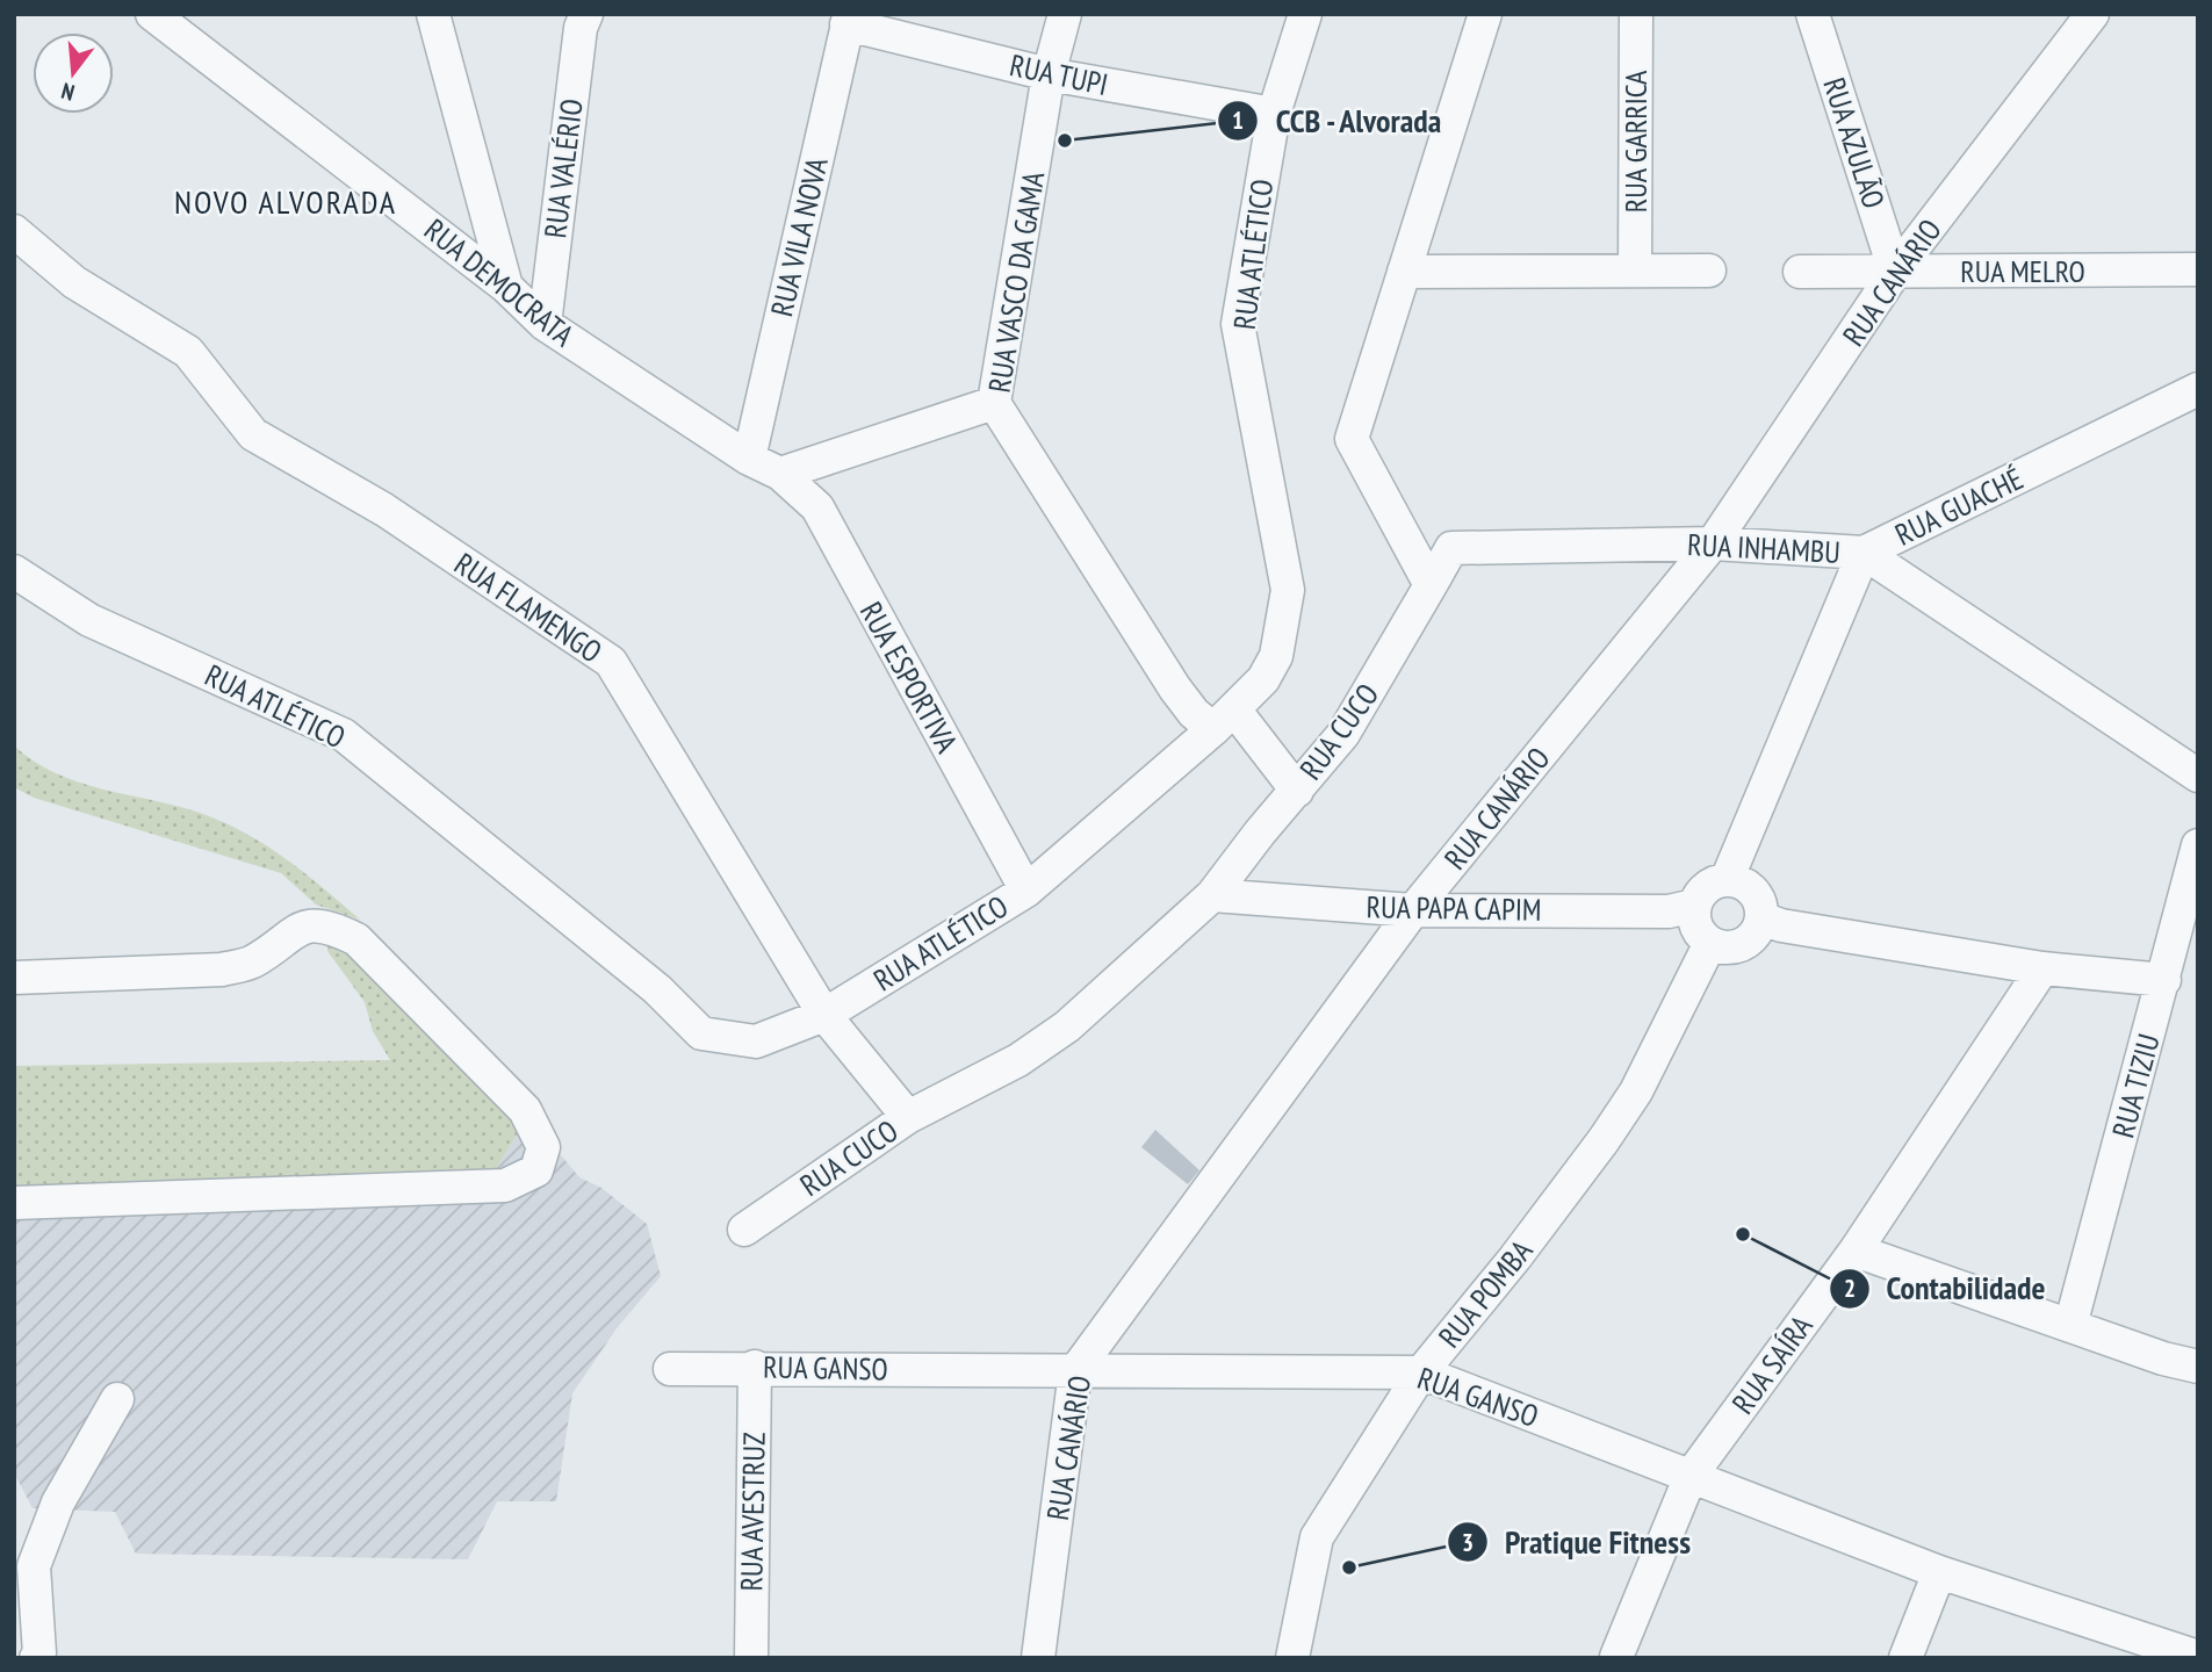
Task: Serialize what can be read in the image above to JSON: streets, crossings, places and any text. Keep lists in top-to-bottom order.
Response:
{
  "streets": {
    "street": [
      "RUA TUPI",
      "RUA GARRICA",
      "RUA AZULÃO",
      "RUA VALÉRIO",
      "RUA VILA NOVA",
      "RUA ATLÉTICO",
      "RUA MELRO",
      "RUA DEMOCRATA",
      "RUA VASCO DA GAMA",
      "RUA CANÁRIO",
      "RUA GUACHÉ",
      "RUA INHAMBU",
      "RUA FLAMENGO",
      "RUA ESPORTIVA",
      "RUA CUCO",
      "RUA PAPA CAPIM",
      "RUA TIZIU",
      "RUA POMBA",
      "RUA SAÍRA",
      "RUA GANSO",
      "RUA AVESTRUZ"
    ]
  },
  "crossings": [
    ["RUA TUPI", "RUA VILA NOVA"],
    ["RUA TUPI", "RUA ATLÉTICO"],
    ["RUA TUPI", "RUA VASCO DA GAMA"],
    ["RUA AZULÃO", "RUA MELRO"],
    ["RUA AZULÃO", "RUA CANÁRIO"],
    ["RUA VALÉRIO", "RUA DEMOCRATA"],
    ["RUA VILA NOVA", "RUA DEMOCRATA"],
    ["RUA ATLÉTICO", "RUA VASCO DA GAMA"],
    ["RUA ATLÉTICO", "RUA FLAMENGO"],
    ["RUA ATLÉTICO", "RUA ESPORTIVA"],
    ["RUA MELRO", "RUA CANÁRIO"],
    ["RUA DEMOCRATA", "RUA ESPORTIVA"],
    ["RUA VASCO DA GAMA", "RUA CUCO"],
    ["RUA CANÁRIO", "RUA INHAMBU"],
    ["RUA CANÁRIO", "RUA PAPA CAPIM"],
    ["RUA CANÁRIO", "RUA GANSO"],
    ["RUA GUACHÉ", "RUA INHAMBU"],
    ["RUA GUACHÉ", "RUA PAPA CAPIM"],
    ["RUA GUACHÉ", "RUA POMBA"],
    ["RUA INHAMBU", "RUA CUCO"],
    ["RUA FLAMENGO", "RUA CUCO"],
    ["RUA CUCO", "RUA PAPA CAPIM"],
    ["RUA PAPA CAPIM", "RUA POMBA"],
    ["RUA POMBA", "RUA GANSO"],
    ["RUA SAÍRA", "RUA GANSO"],
    ["RUA GANSO", "RUA AVESTRUZ"]
  ],
  "districts": ["NOVO ALVORADA"],
  "places": ["CCB - Alvorada", "Contabilidade", "Pratique Fitness"],
  "north": "bottom"
}
